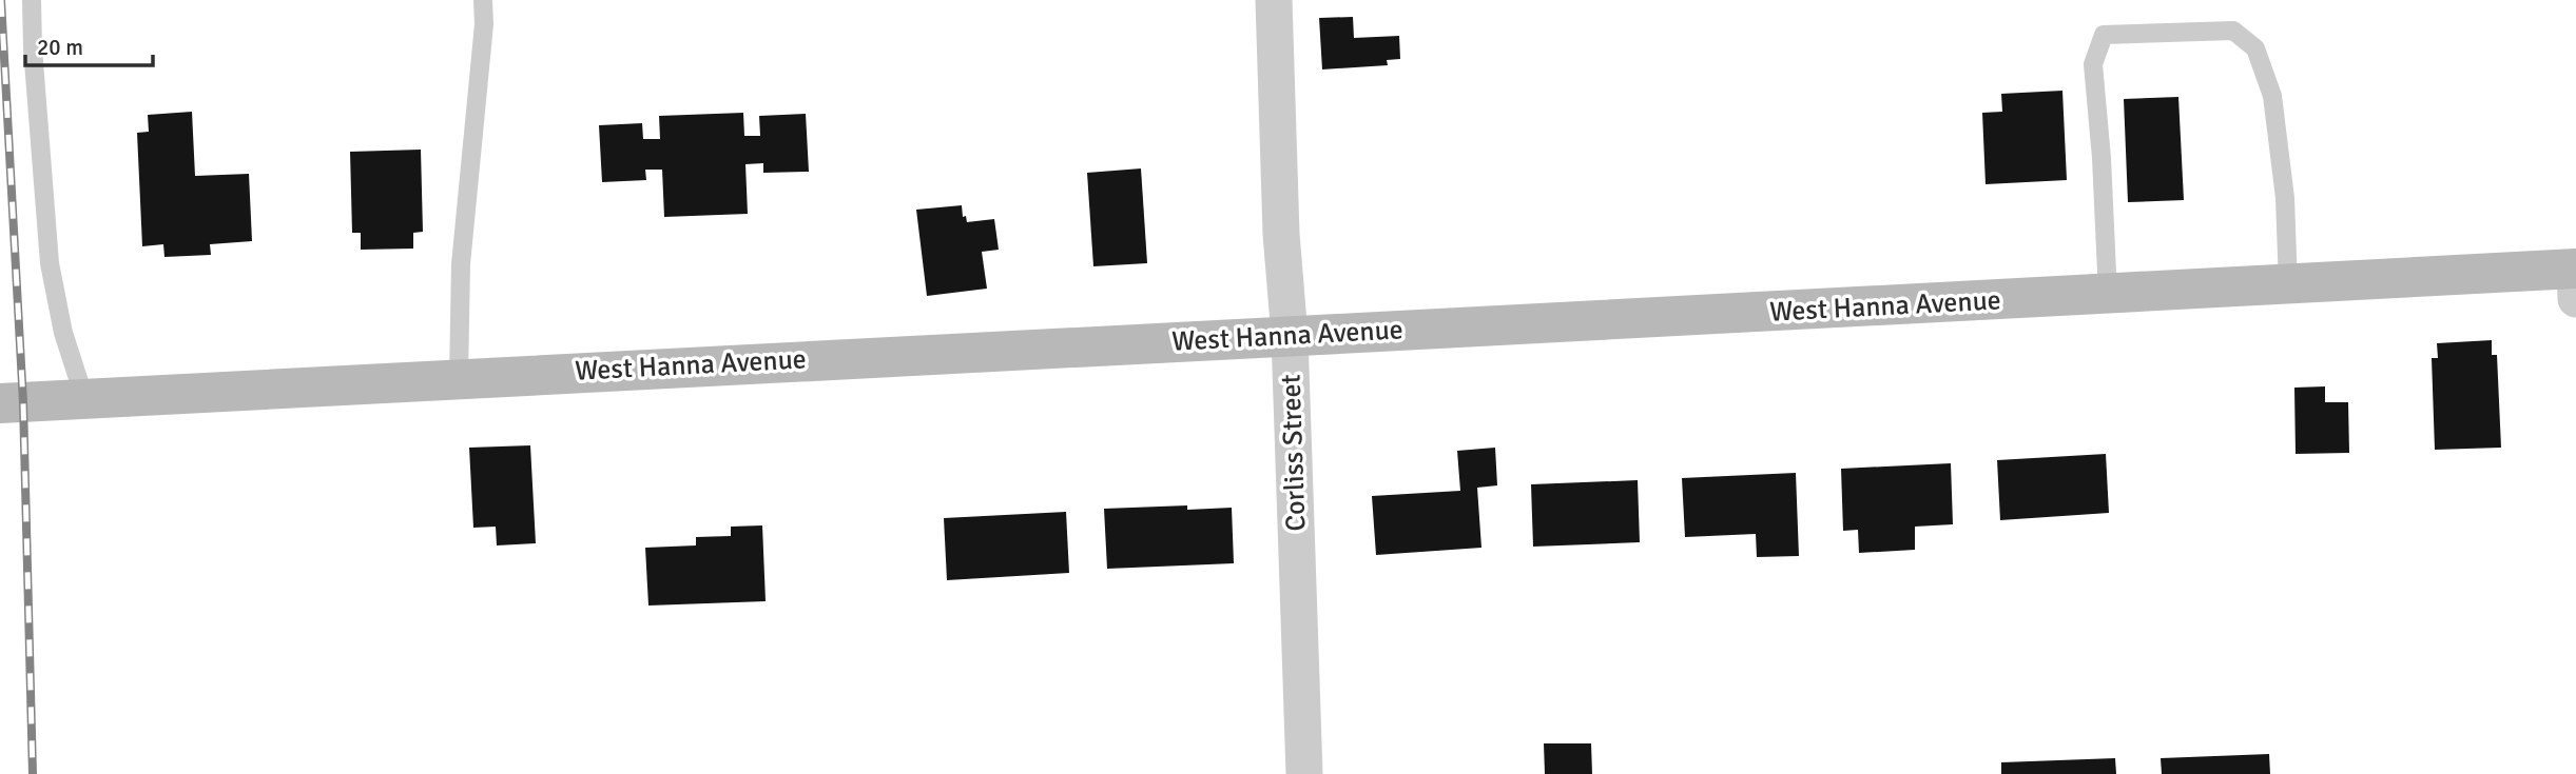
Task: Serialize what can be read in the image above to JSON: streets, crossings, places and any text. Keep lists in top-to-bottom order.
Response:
{
  "streets": {
    "main road": ["West Hanna Avenue"],
    "street": ["Corliss Street"]
  },
  "crossings": [
    ["West Hanna Avenue", "Corliss Street"]
  ],
  "scale_bar": "20 m"
}
